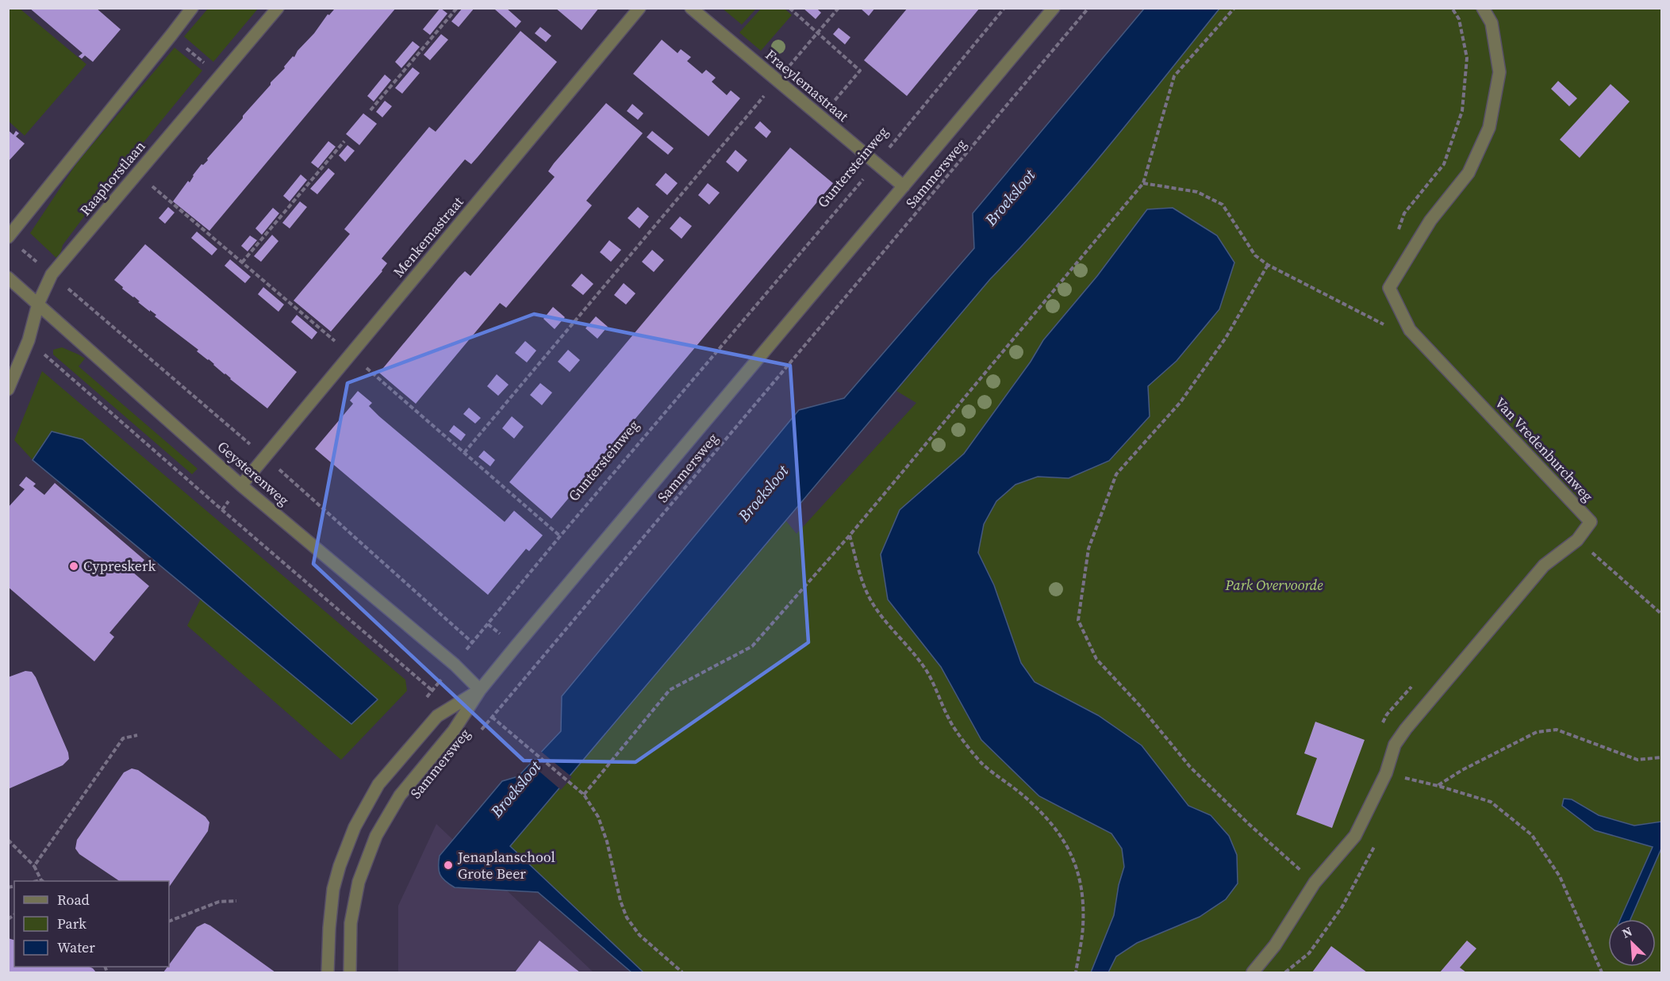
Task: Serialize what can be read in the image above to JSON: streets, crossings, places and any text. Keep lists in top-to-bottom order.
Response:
{
  "streets": {
    "street": [
      "Fraeylemastraat",
      "Raaphorstlaan",
      "Menkemastraat",
      "Van Vredenburchweg",
      "Geysterenweg"
    ],
    "path": ["Guntersteinweg", "Sammersweg"]
  },
  "crossings": [
    ["Fraeylemastraat", "Guntersteinweg"],
    ["Guntersteinweg", "Geysterenweg"],
    ["Raaphorstlaan", "Geysterenweg"],
    ["Menkemastraat", "Geysterenweg"]
  ],
  "water": ["Broeksloot"],
  "parks": ["Park Overvoorde"],
  "places": ["Cypreskerk", "Jenaplanschool Grote Beer"],
  "legend": ["Road", "Park", "Water"],
  "north": "top left"
}
